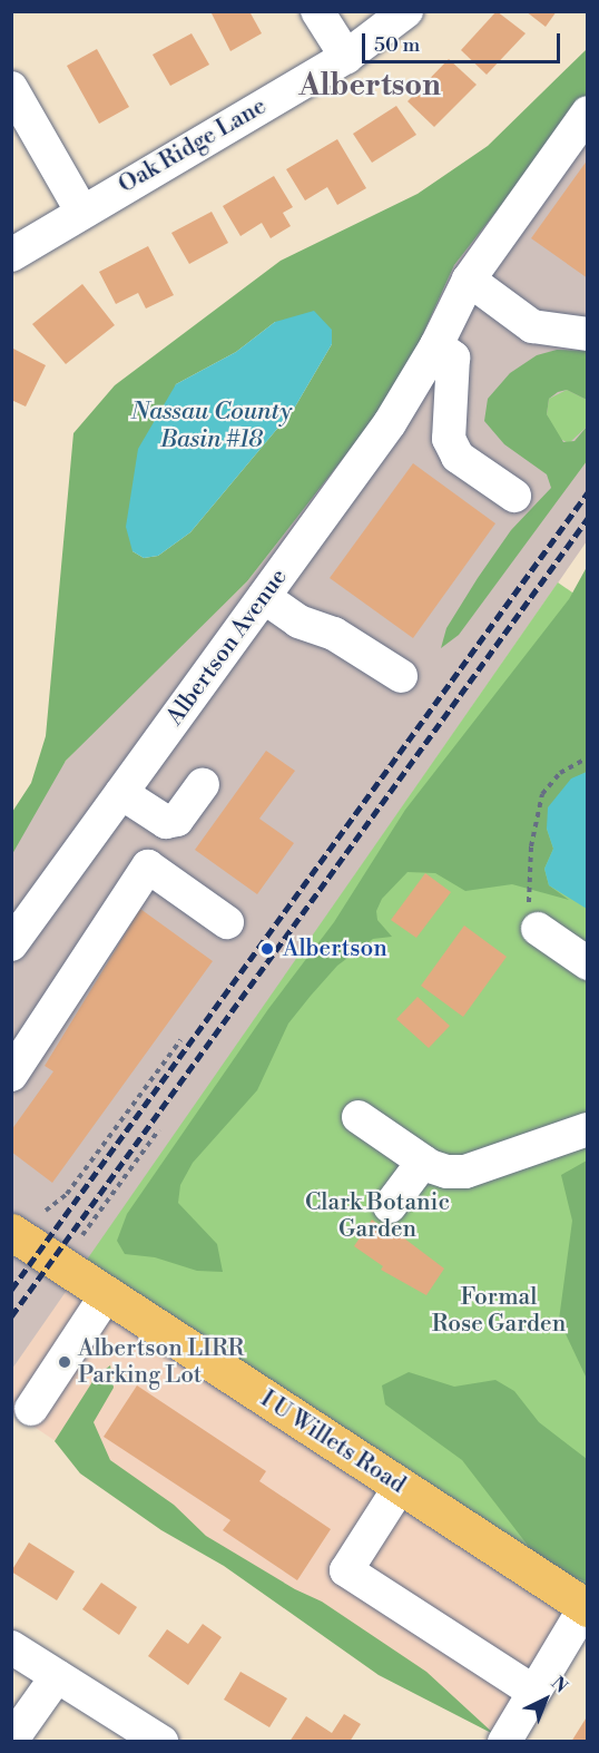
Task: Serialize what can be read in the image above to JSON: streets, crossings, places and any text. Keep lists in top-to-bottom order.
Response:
{
  "streets": {
    "main road": ["I U Willets Road"],
    "street": ["Oak Ridge Lane", "Albertson Avenue"]
  },
  "districts": ["Albertson"],
  "water": ["Nassau County Basin #18"],
  "parks": ["Clark Botanic Garden", "Formal Rose Garden"],
  "places": ["Albertson", "Albertson LIRR Parking Lot"],
  "scale_bar": "50 m",
  "north": "top right"
}
